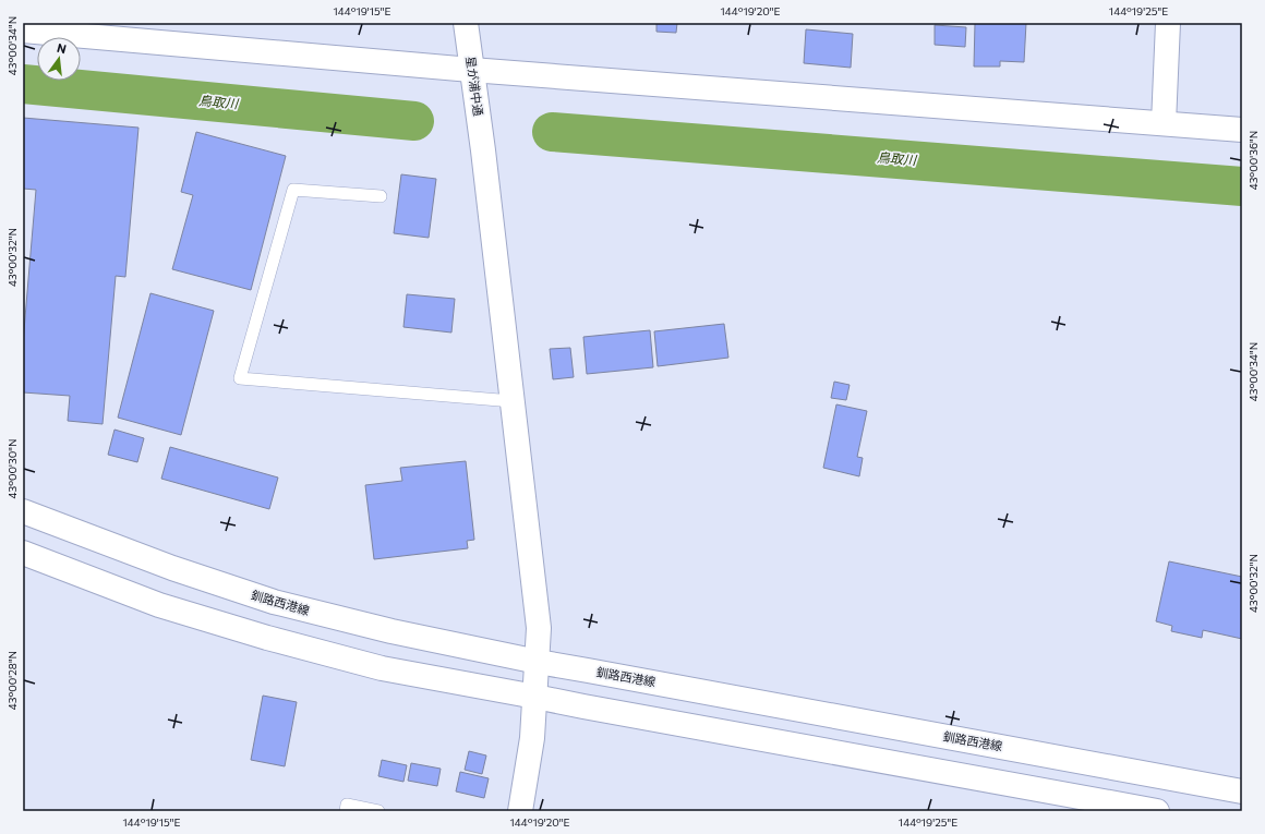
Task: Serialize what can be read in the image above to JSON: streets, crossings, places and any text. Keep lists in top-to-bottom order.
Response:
{
  "streets": {
    "main road": ["星が浦中通", "釧路西港線"]
  },
  "crossings": [
    ["星が浦中通", "釧路西港線"]
  ],
  "water": ["鳥取川"],
  "north": "top",
  "coordinates": [
    "144°19'15\"E",
    "144°19'20\"E",
    "144°19'25\"E",
    "43°00'34\"N",
    "43°00'36\"N",
    "43°00'32\"N",
    "43°00'30\"N",
    "43°00'28\"N"
  ]
}
